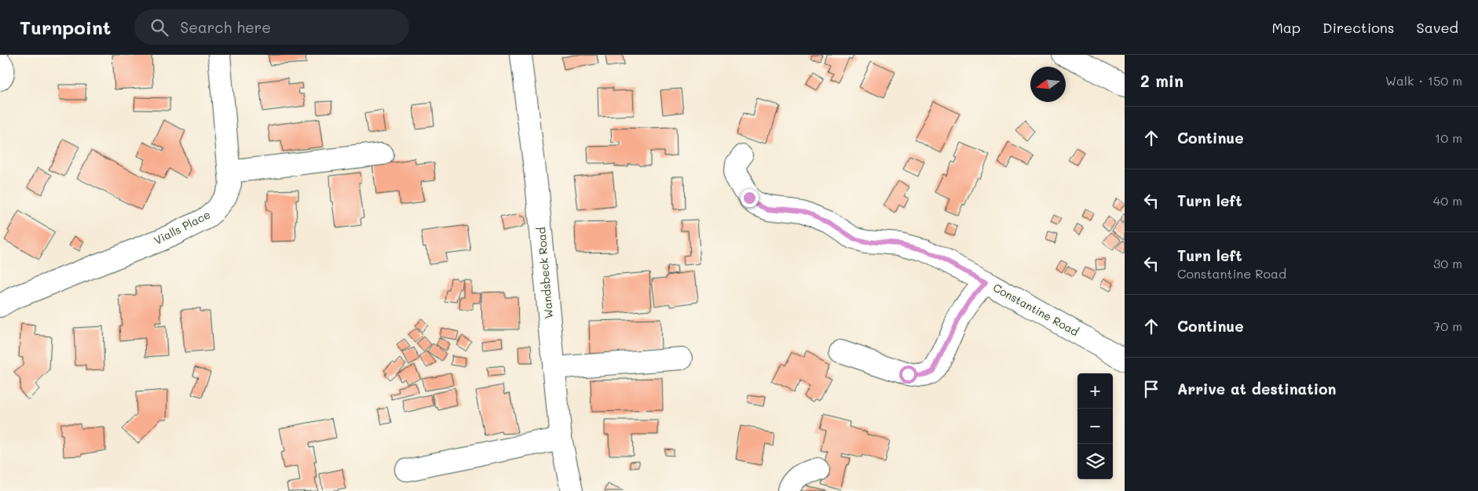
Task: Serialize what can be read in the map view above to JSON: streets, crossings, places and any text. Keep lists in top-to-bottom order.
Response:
{
  "streets": {
    "street": ["Vialls Place", "Wandsbeck Road", "Constantine Road"]
  },
  "north": "left",
  "page": {
    "header": "Turnpoint",
    "search": "Search here",
    "nav": ["Map", "Directions", "Saved"],
    "heading": ["2 min", "Walk · 150 m"],
    "list": [
      ["Continue", "10 m"],
      ["Turn left", "40 m"],
      ["Turn left", "Constantine Road", "30 m"],
      ["Continue", "70 m"],
      "Arrive at destination"
    ],
    "map_buttons": ["+", "−"]
  }
}
